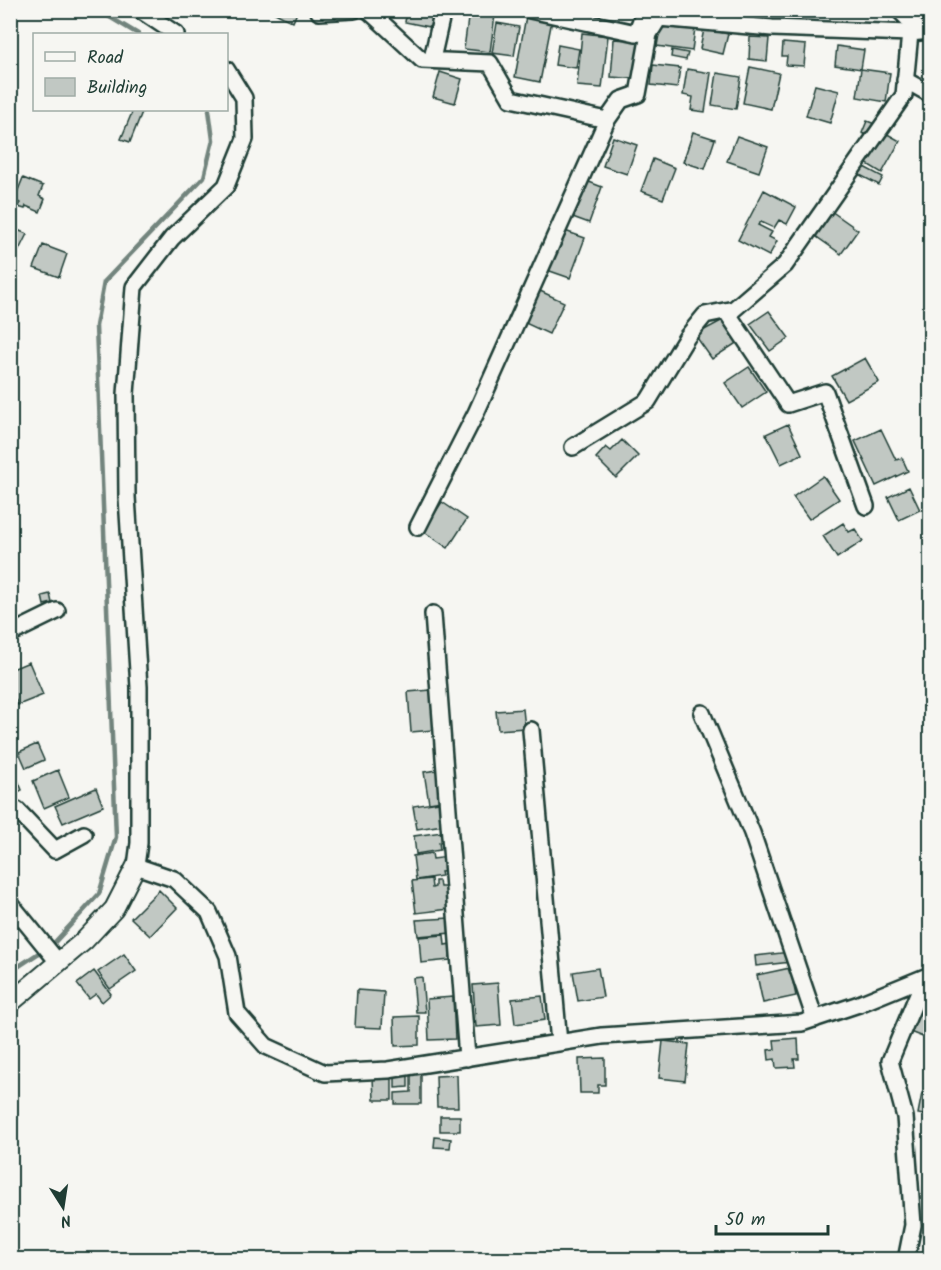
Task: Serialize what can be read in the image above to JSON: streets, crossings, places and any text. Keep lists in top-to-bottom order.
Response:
{
  "legend": ["Road", "Building"],
  "scale_bar": "50 m",
  "north": "bottom"
}
